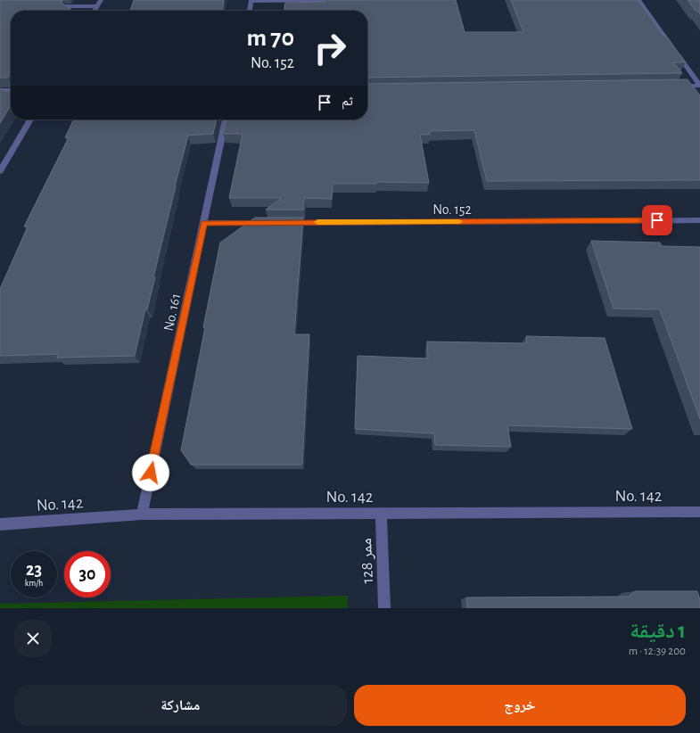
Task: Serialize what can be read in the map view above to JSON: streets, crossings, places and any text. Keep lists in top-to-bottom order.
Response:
{
  "streets": {
    "street": [
      "No. 152",
      "No. 161",
      "No. 142",
      "ممر 128"
    ]
  },
  "crossings": [
    ["No. 161", "No. 142"],
    ["No. 142", "ممر 128"]
  ],
  "page": {
    "turn": ["70 m", "No. 152"],
    "then": "ثم",
    "speed": "23 km/h",
    "limit": "30",
    "heading": ["1 دقيقة", "200 m · 12:39"],
    "buttons": ["خروج", "مشاركة"]
  }
}
